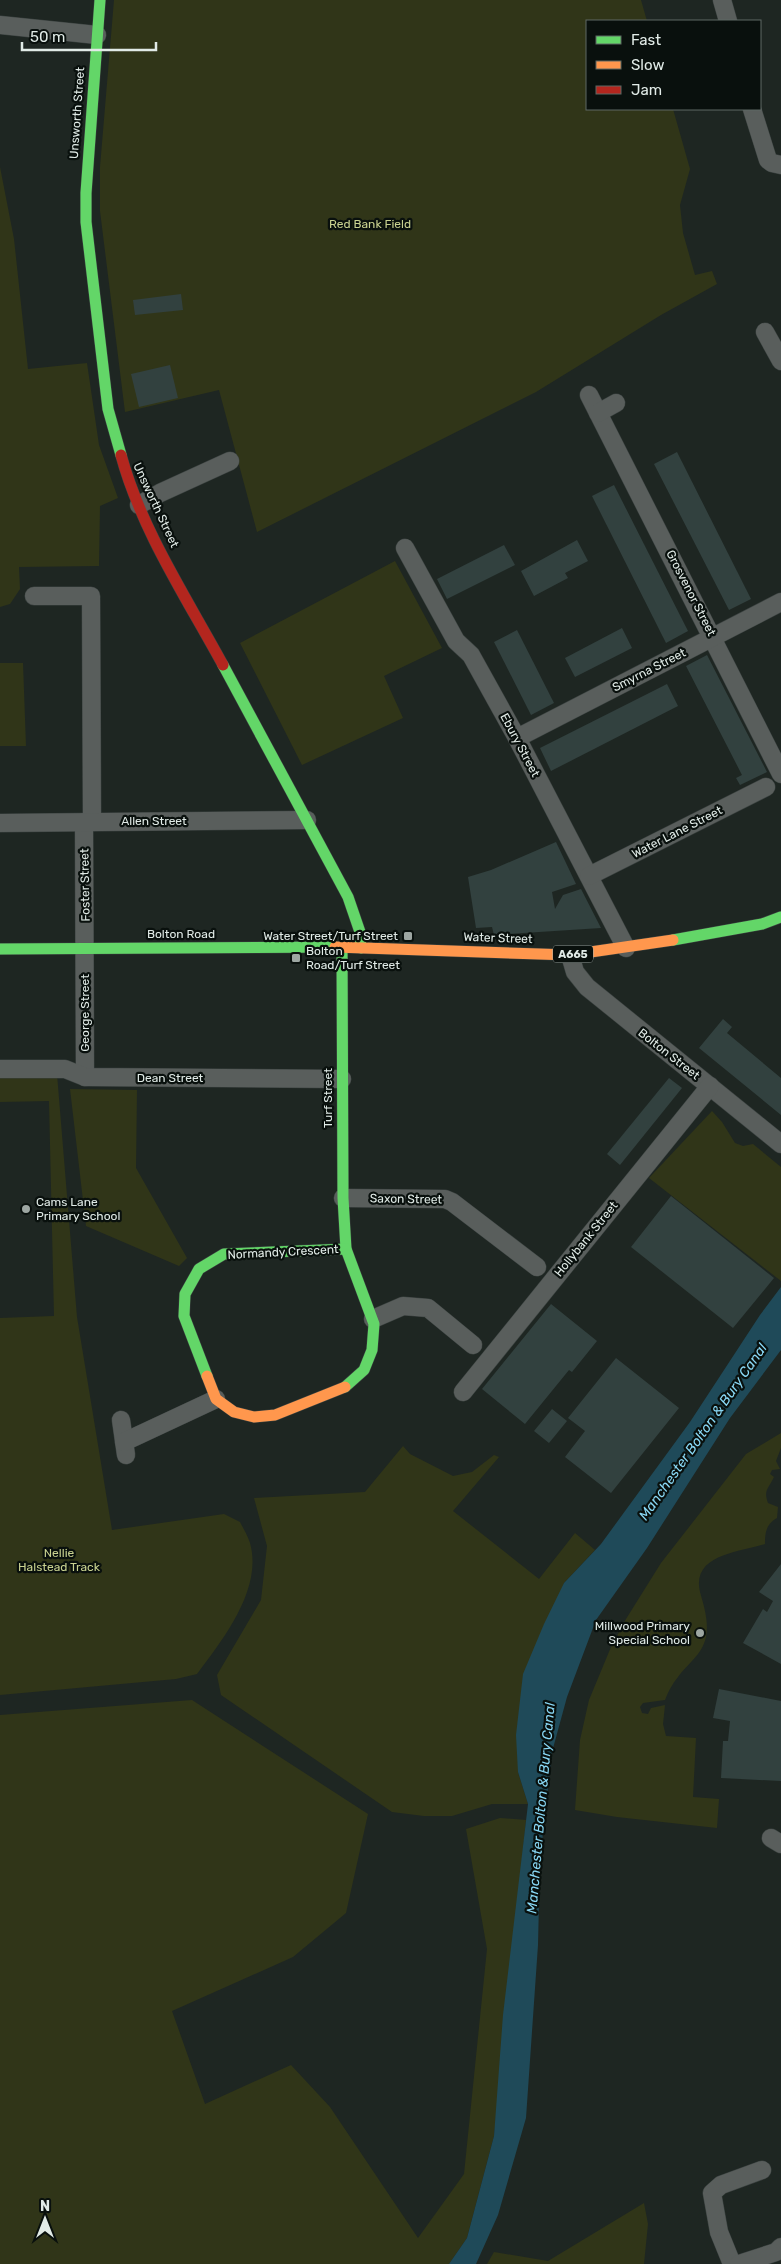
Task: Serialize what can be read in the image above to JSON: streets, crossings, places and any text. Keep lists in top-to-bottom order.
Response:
{
  "streets": {
    "street": [
      "Unsworth Street",
      "Grosvenor Street",
      "Smyrna Street",
      "Ebury Street",
      "Allen Street",
      "Water Lane Street",
      "Foster Street",
      "Bolton Road",
      "Water Street",
      "A665",
      "George Street",
      "Bolton Street",
      "Dean Street",
      "Turf Street",
      "Saxon Street",
      "Hollybank Street",
      "Normandy Crescent"
    ]
  },
  "crossings": [
    ["Unsworth Street", "Allen Street"],
    ["Unsworth Street", "Bolton Road"],
    ["Unsworth Street", "Water Street"],
    ["Grosvenor Street", "Smyrna Street"],
    ["Smyrna Street", "Ebury Street"],
    ["Ebury Street", "Water Lane Street"],
    ["Ebury Street", "Water Street"],
    ["Allen Street", "Foster Street"],
    ["Foster Street", "Bolton Road"],
    ["Foster Street", "George Street"],
    ["Bolton Road", "Water Street"],
    ["Bolton Road", "George Street"],
    ["Bolton Road", "Turf Street"],
    ["Water Street", "Bolton Street"],
    ["George Street", "Dean Street"],
    ["Bolton Street", "Hollybank Street"],
    ["Dean Street", "Turf Street"],
    ["Turf Street", "Saxon Street"],
    ["Turf Street", "Normandy Crescent"]
  ],
  "water": ["Manchester Bolton & Bury Canal"],
  "parks": ["Red Bank Field", "Nellie Halstead Track"],
  "places": {
    "transit": ["Water Street/Turf Street", "Bolton Road/Turf Street"],
    "other": ["Cams Lane Primary School", "Millwood Primary Special School"]
  },
  "legend": ["Fast", "Slow", "Jam"],
  "scale_bar": "50 m",
  "north": "top"
}
